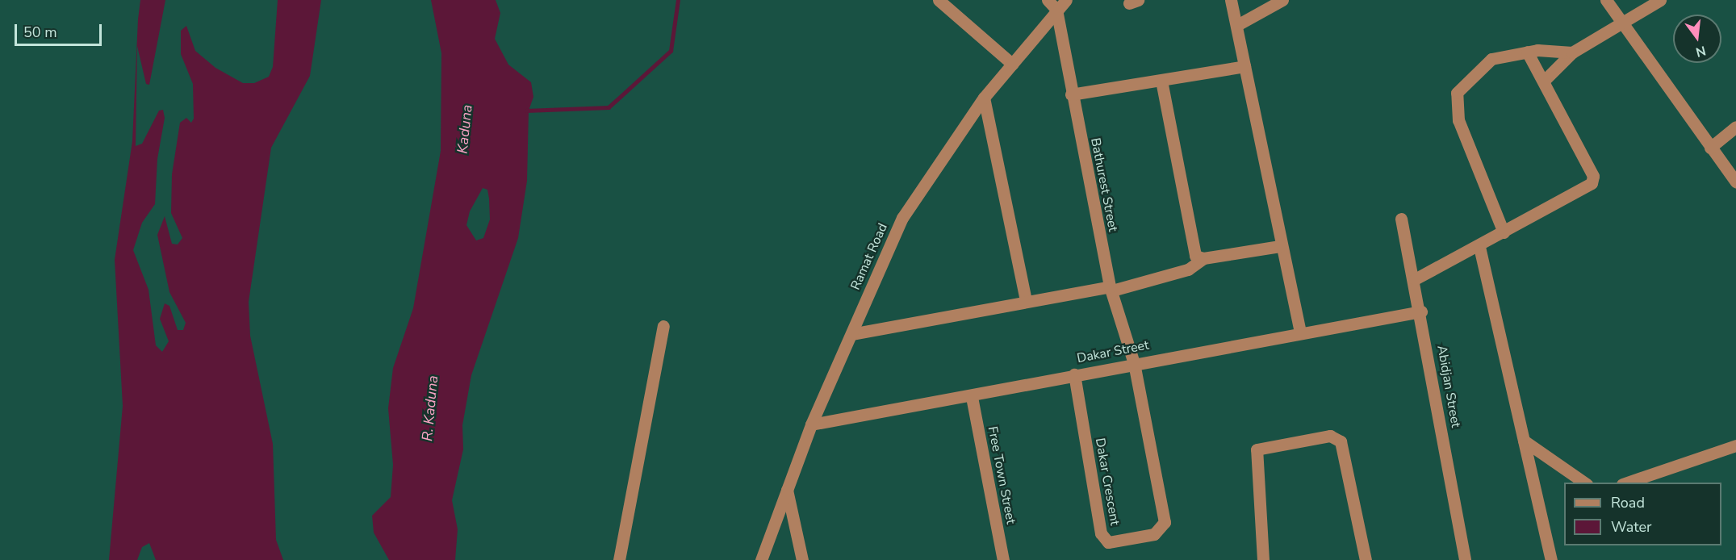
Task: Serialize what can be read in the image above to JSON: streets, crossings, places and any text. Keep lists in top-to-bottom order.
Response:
{
  "streets": {
    "street": [
      "Bathurest Street",
      "Ramat Road",
      "Dakar Street",
      "Abidjan Street",
      "Free Town Street",
      "Dakar Crescent"
    ]
  },
  "crossings": [
    ["Bathurest Street", "Ramat Road"],
    ["Bathurest Street", "Dakar Street"],
    ["Bathurest Street", "Dakar Crescent"],
    ["Ramat Road", "Dakar Street"],
    ["Dakar Street", "Abidjan Street"],
    ["Dakar Street", "Free Town Street"],
    ["Dakar Street", "Dakar Crescent"]
  ],
  "water": ["Kaduna", "R. Kaduna"],
  "legend": ["Road", "Water"],
  "scale_bar": "50 m",
  "north": "bottom"
}
